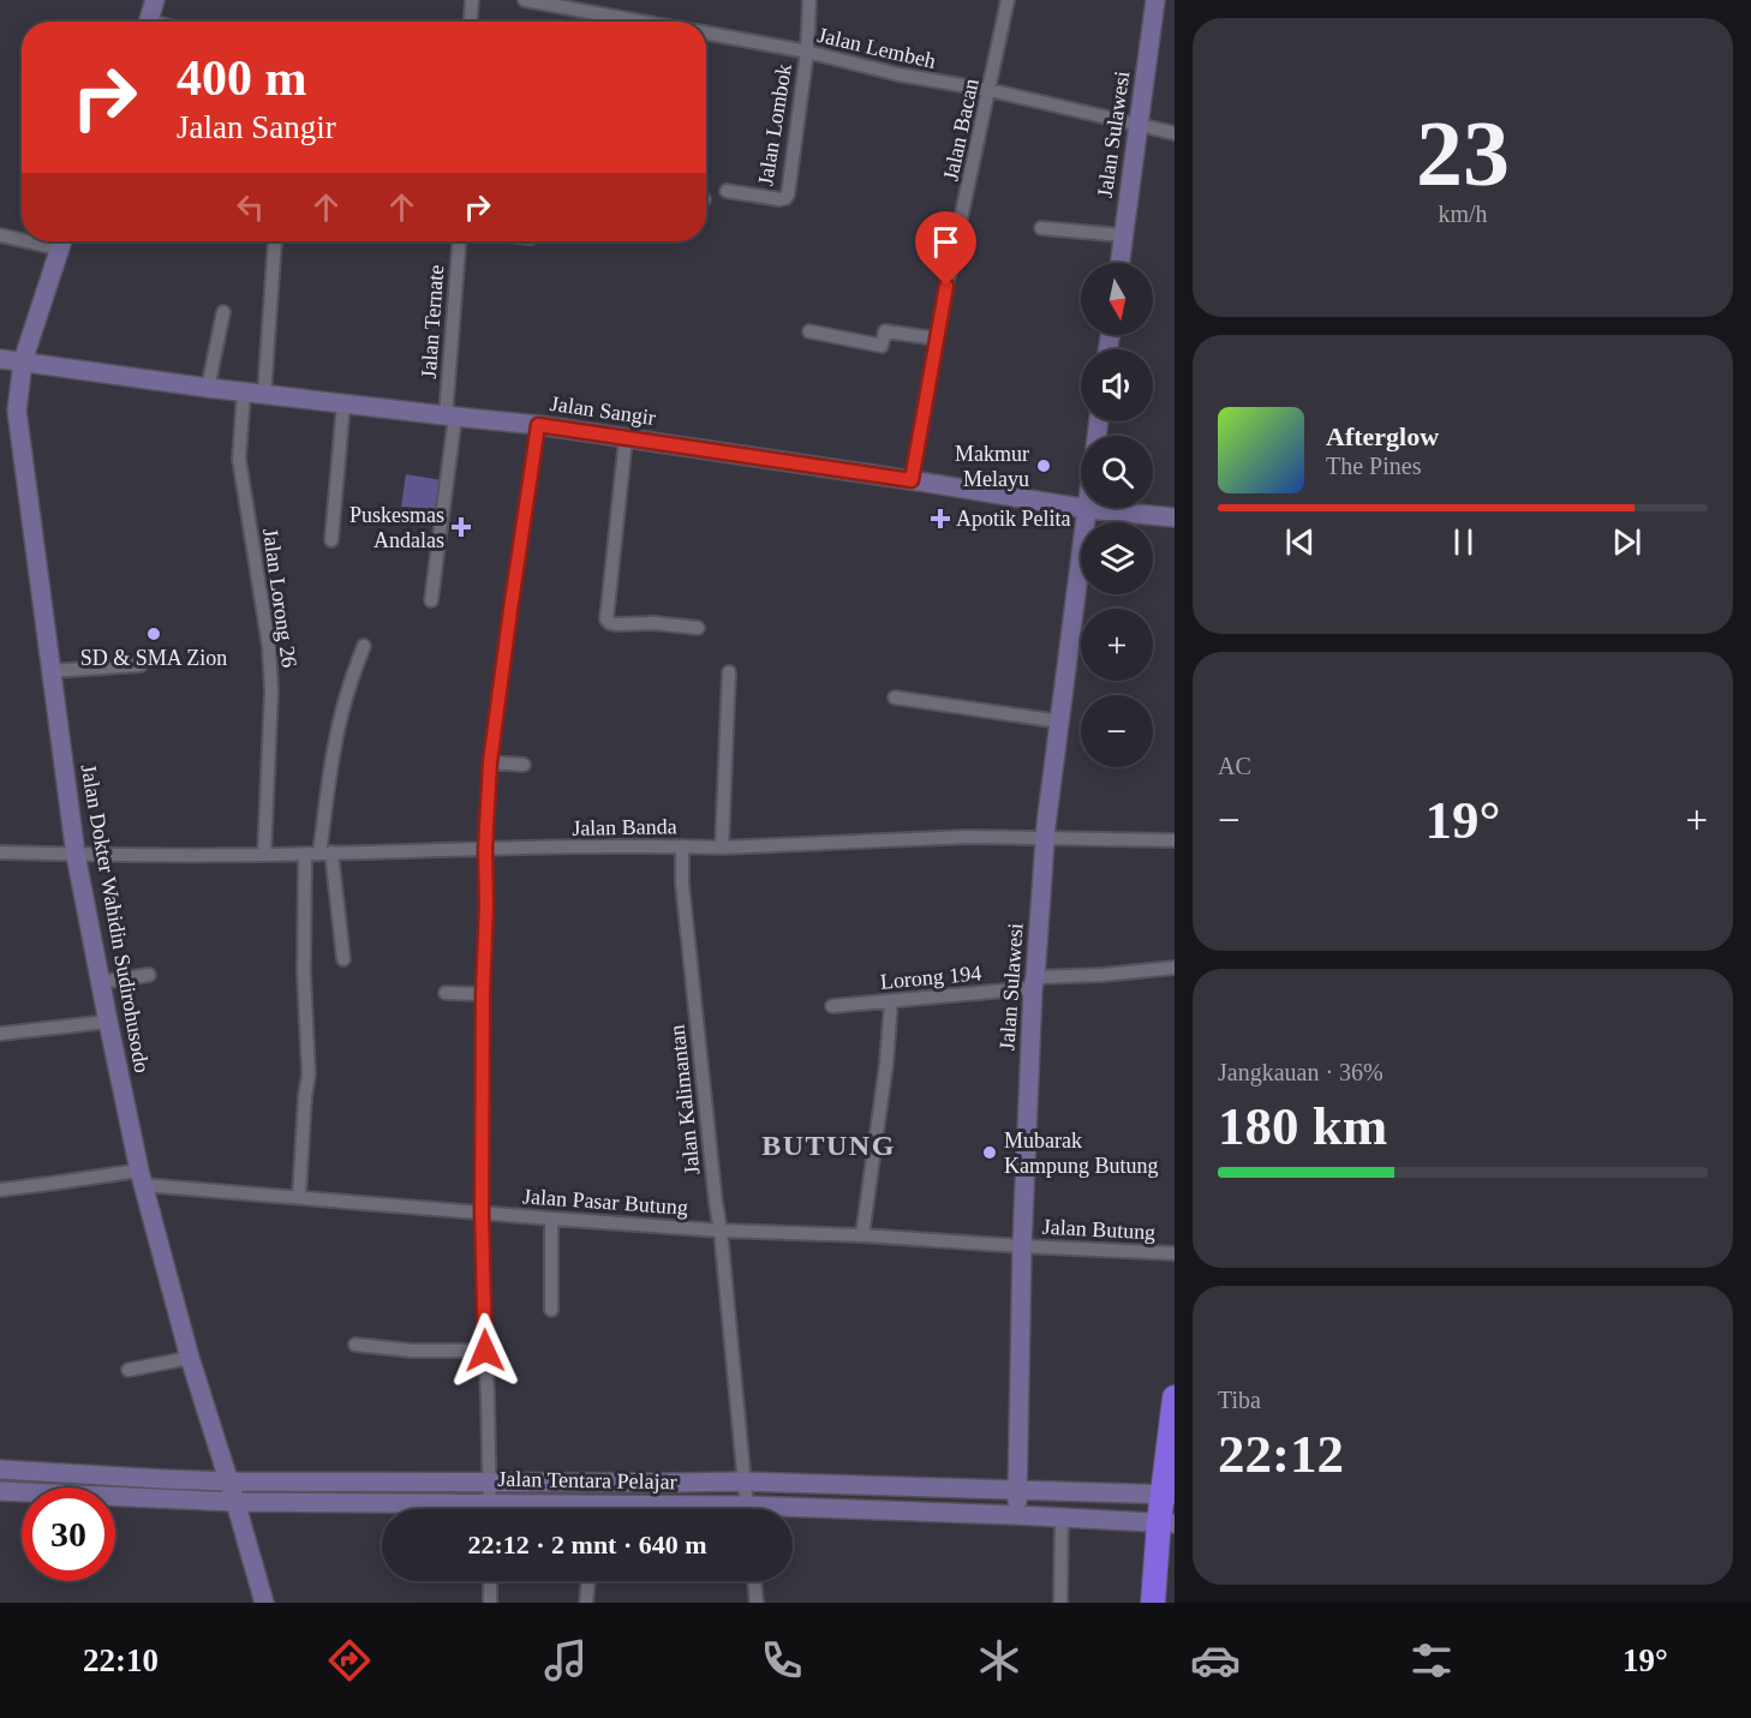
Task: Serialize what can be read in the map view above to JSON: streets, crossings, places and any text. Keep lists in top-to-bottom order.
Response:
{
  "streets": {
    "main road": [
      "Jalan Sulawesi",
      "Jalan Sangir",
      "Jalan Dokter Wahidin Sudirohusodo",
      "Jalan Tentara Pelajar"
    ],
    "street": [
      "Jalan Lembeh",
      "Jalan Lombok",
      "Jalan Bacan",
      "Jalan Ternate",
      "Jalan Lorong 26",
      "Jalan Banda",
      "Lorong 194",
      "Jalan Kalimantan",
      "Jalan Pasar Butung",
      "Jalan Butung"
    ]
  },
  "crossings": [
    ["Jalan Lembeh", "Jalan Lombok"],
    ["Jalan Lembeh", "Jalan Bacan"],
    ["Jalan Lembeh", "Jalan Sulawesi"],
    ["Jalan Bacan", "Jalan Sangir"],
    ["Jalan Sulawesi", "Jalan Sangir"],
    ["Jalan Sulawesi", "Jalan Banda"],
    ["Jalan Sulawesi", "Lorong 194"],
    ["Jalan Sulawesi", "Jalan Pasar Butung"],
    ["Jalan Sulawesi", "Jalan Butung"],
    ["Jalan Sulawesi", "Jalan Tentara Pelajar"],
    ["Jalan Ternate", "Jalan Sangir"],
    ["Jalan Sangir", "Jalan Lorong 26"],
    ["Jalan Sangir", "Jalan Dokter Wahidin Sudirohusodo"],
    ["Jalan Lorong 26", "Jalan Banda"],
    ["Jalan Banda", "Jalan Dokter Wahidin Sudirohusodo"],
    ["Jalan Banda", "Jalan Kalimantan"],
    ["Jalan Dokter Wahidin Sudirohusodo", "Jalan Pasar Butung"],
    ["Jalan Dokter Wahidin Sudirohusodo", "Jalan Tentara Pelajar"],
    ["Jalan Kalimantan", "Jalan Pasar Butung"],
    ["Jalan Kalimantan", "Jalan Tentara Pelajar"],
    ["Jalan Pasar Butung", "Jalan Butung"]
  ],
  "districts": ["BUTUNG"],
  "places": {
    "other": ["Makmur Melayu", "SD & SMA Zion", "Mubarak Kampung Butung"],
    "health": ["Apotik Pelita", "Puskesmas Andalas"]
  },
  "north": "bottom",
  "page": {
    "tile": [
      ["23", "km/h"],
      "AC",
      ["Jangkauan · 36%", "180 km"],
      ["Tiba", "22:12"]
    ],
    "turn": ["400 m", "Jalan Sangir"],
    "map_buttons": ["+", "−"],
    "song": ["Afterglow", "The Pines"],
    "heat": ["−", "19°", "+"],
    "limit": "30",
    "trip": "22:12 · 2 mnt · 640 m",
    "tabs": ["22:10", "19°"]
  }
}
